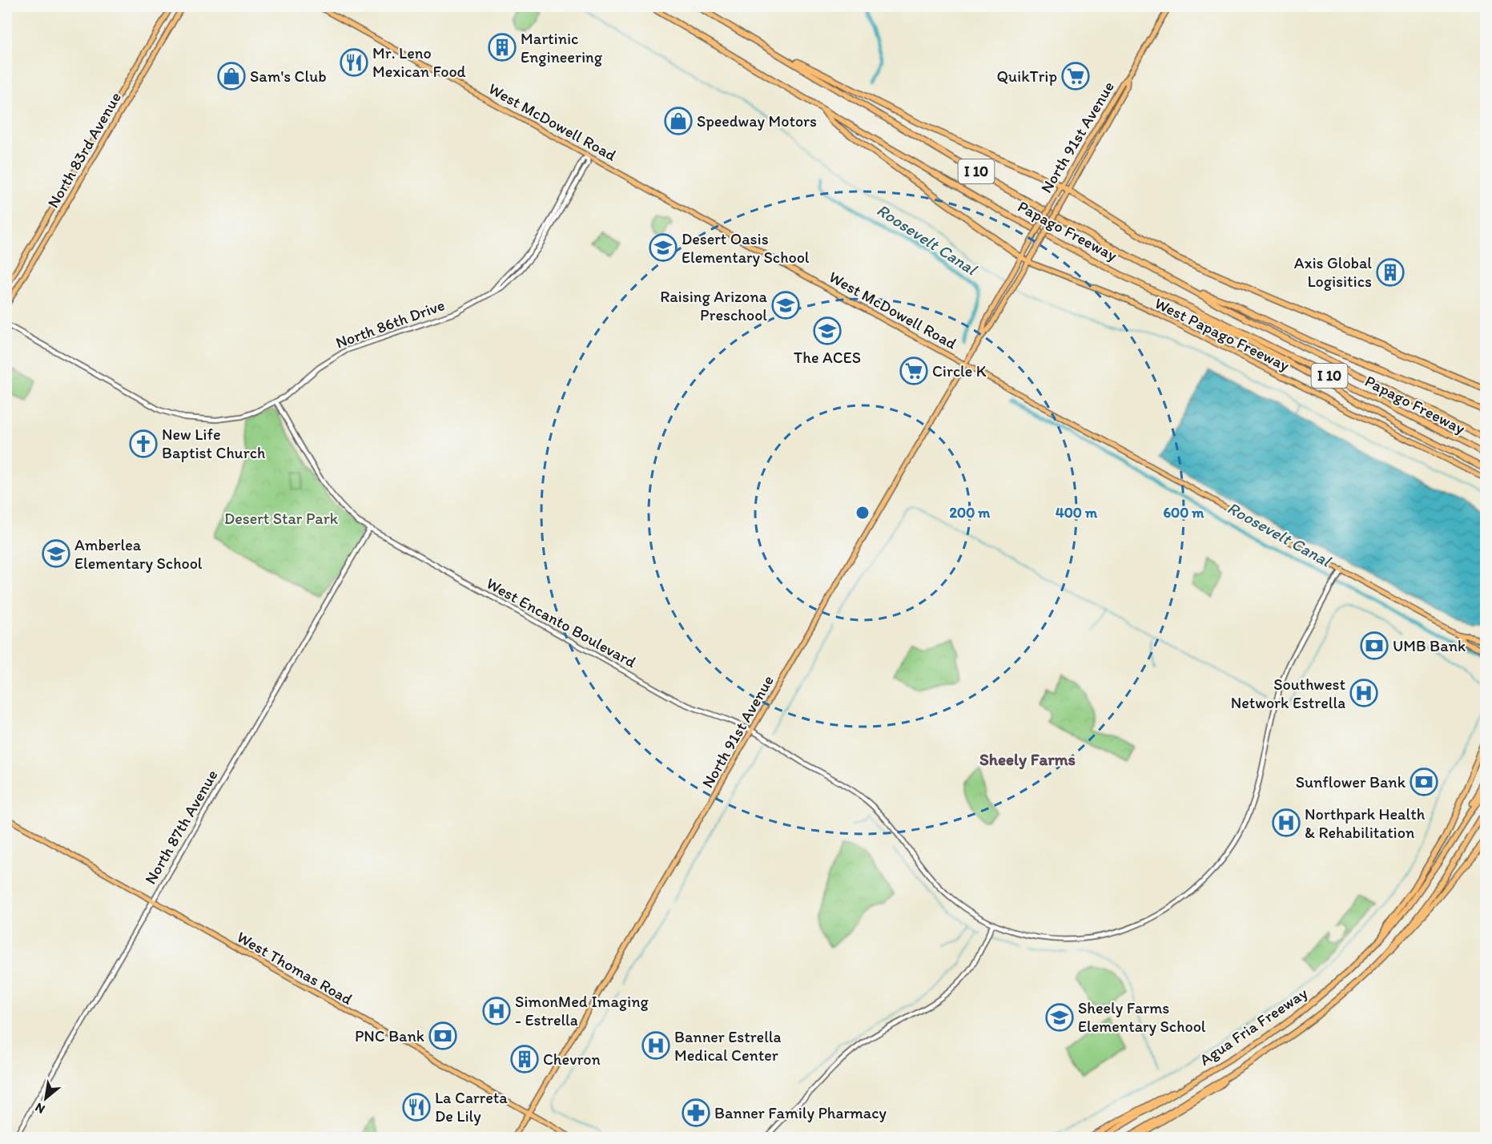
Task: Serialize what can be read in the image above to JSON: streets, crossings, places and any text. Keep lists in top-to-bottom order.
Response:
{
  "streets": {
    "highway": ["I 10", "Papago Freeway", "Agua Fria Freeway"],
    "main road": [
      "West McDowell Road",
      "North 91st Avenue",
      "North 83rd Avenue",
      "West Papago Freeway",
      "West Thomas Road"
    ],
    "street": ["North 86th Drive", "West Encanto Boulevard", "North 87th Avenue"]
  },
  "crossings": [
    ["West McDowell Road", "North 91st Avenue"],
    ["West McDowell Road", "North 86th Drive"],
    ["West McDowell Road", "West Encanto Boulevard"],
    ["North 91st Avenue", "West Papago Freeway"],
    ["North 91st Avenue", "West Encanto Boulevard"],
    ["North 91st Avenue", "West Thomas Road"],
    ["North 86th Drive", "West Encanto Boulevard"],
    ["West Encanto Boulevard", "North 87th Avenue"],
    ["North 87th Avenue", "West Thomas Road"]
  ],
  "districts": ["Sheely Farms"],
  "water": ["Roosevelt Canal"],
  "parks": ["Desert Star Park"],
  "places": {
    "building": ["Martinic Engineering", "Axis Global Logisitics", "Chevron"],
    "restaurant": ["Mr. Leno Mexican Food", "La Carreta De Lily"],
    "shop": ["Sam's Club", "Speedway Motors"],
    "supermarket": ["QuikTrip", "Circle K"],
    "school or university": [
      "Desert Oasis Elementary School",
      "Raising Arizona Preschool",
      "The ACES",
      "Amberlea Elementary School",
      "Sheely Farms Elementary School"
    ],
    "church": ["New Life Baptist Church"],
    "bank": ["UMB Bank", "Sunflower Bank", "PNC Bank"],
    "hospital": [
      "Southwest Network Estrella",
      "Northpark Health & Rehabilitation",
      "SimonMed Imaging - Estrella",
      "Banner Estrella Medical Center"
    ],
    "pharmacy": ["Banner Family Pharmacy"]
  },
  "north": "bottom left",
  "rings": ["200 m", "400 m", "600 m"]
}
